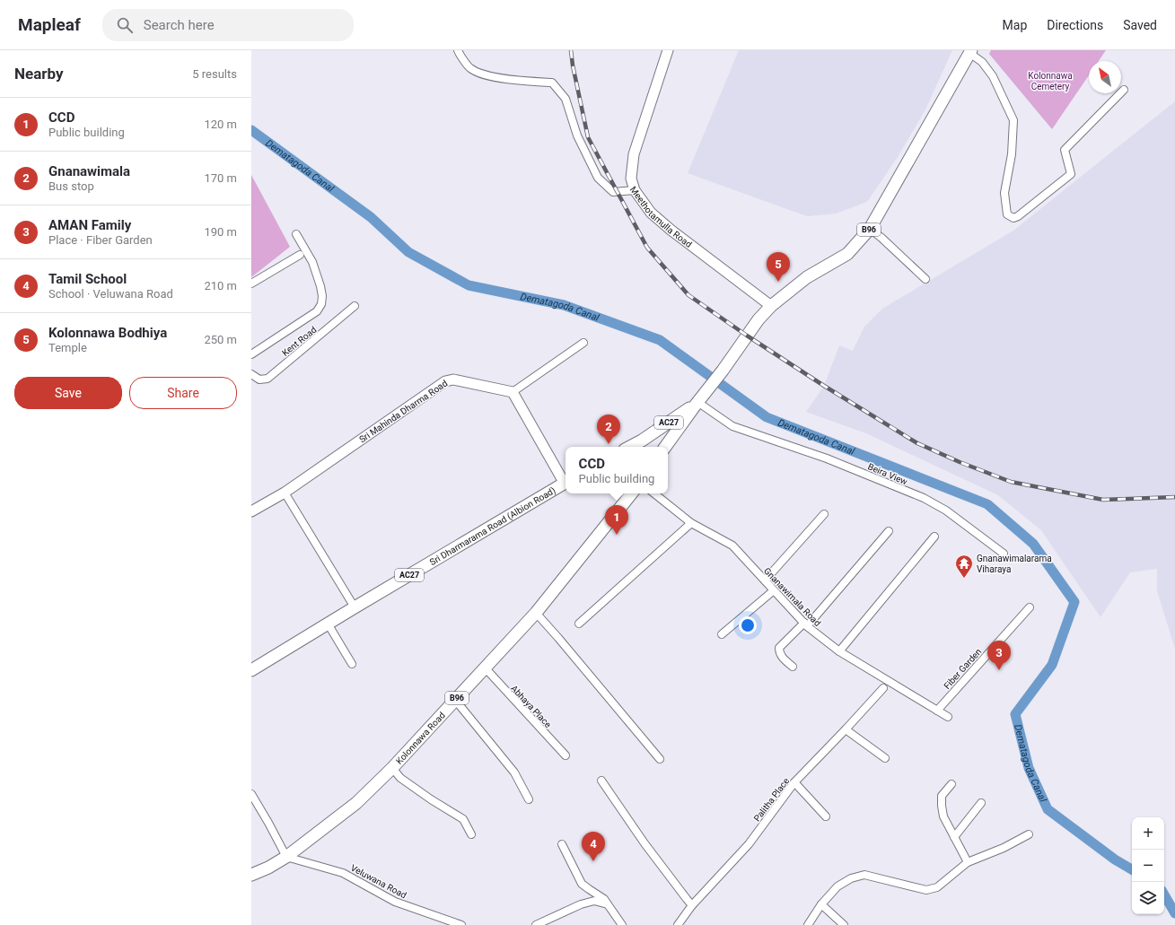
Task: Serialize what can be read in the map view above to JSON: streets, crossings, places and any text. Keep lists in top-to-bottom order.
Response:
{
  "streets": {
    "main road": [
      "B96",
      "AC27",
      "Sri Dharmarama Road (Albion Road)",
      "Kolonnawa Road"
    ],
    "street": [
      "Meethotamulla Road",
      "Kent Road",
      "Sri Mahinda Dharma Road",
      "Beira View",
      "Gnanawimala Road",
      "Fiber Garden",
      "Abhaya Place",
      "Palitha Place",
      "Veluwana Road"
    ]
  },
  "crossings": [
    ["Meethotamulla Road", "B96"],
    ["B96", "AC27"],
    ["B96", "Beira View"],
    ["AC27", "Beira View"],
    ["Gnanawimala Road", "Fiber Garden"],
    ["Abhaya Place", "Kolonnawa Road"],
    ["Kolonnawa Road", "Veluwana Road"]
  ],
  "water": ["Dematagoda Canal"],
  "parks": ["Kolonnawa Cemetery"],
  "places": {
    "temple": ["Gnanawimalarama Viharaya"]
  },
  "north": "top left",
  "page": {
    "header": "Mapleaf",
    "search": "Search here",
    "nav": ["Map", "Directions", "Saved"],
    "heading": ["Nearby", "5 results"],
    "list": [
      {
        "mark": "1",
        "name": "CCD",
        "note": "Public building",
        "value": "120 m"
      },
      {
        "mark": "2",
        "name": "Gnanawimala",
        "note": "Bus stop",
        "value": "170 m"
      },
      {
        "mark": "3",
        "name": "AMAN Family",
        "note": "Place · Fiber Garden",
        "value": "190 m"
      },
      {
        "mark": "4",
        "name": "Tamil School",
        "note": "School · Veluwana Road",
        "value": "210 m"
      },
      {
        "mark": "5",
        "name": "Kolonnawa Bodhiya",
        "note": "Temple",
        "value": "250 m"
      }
    ],
    "pins": [
      "5",
      "2",
      "1",
      "3",
      "4"
    ],
    "buttons": ["Save", "Share"],
    "popup": ["CCD", "Public building"],
    "map_buttons": ["+", "−"]
  }
}
